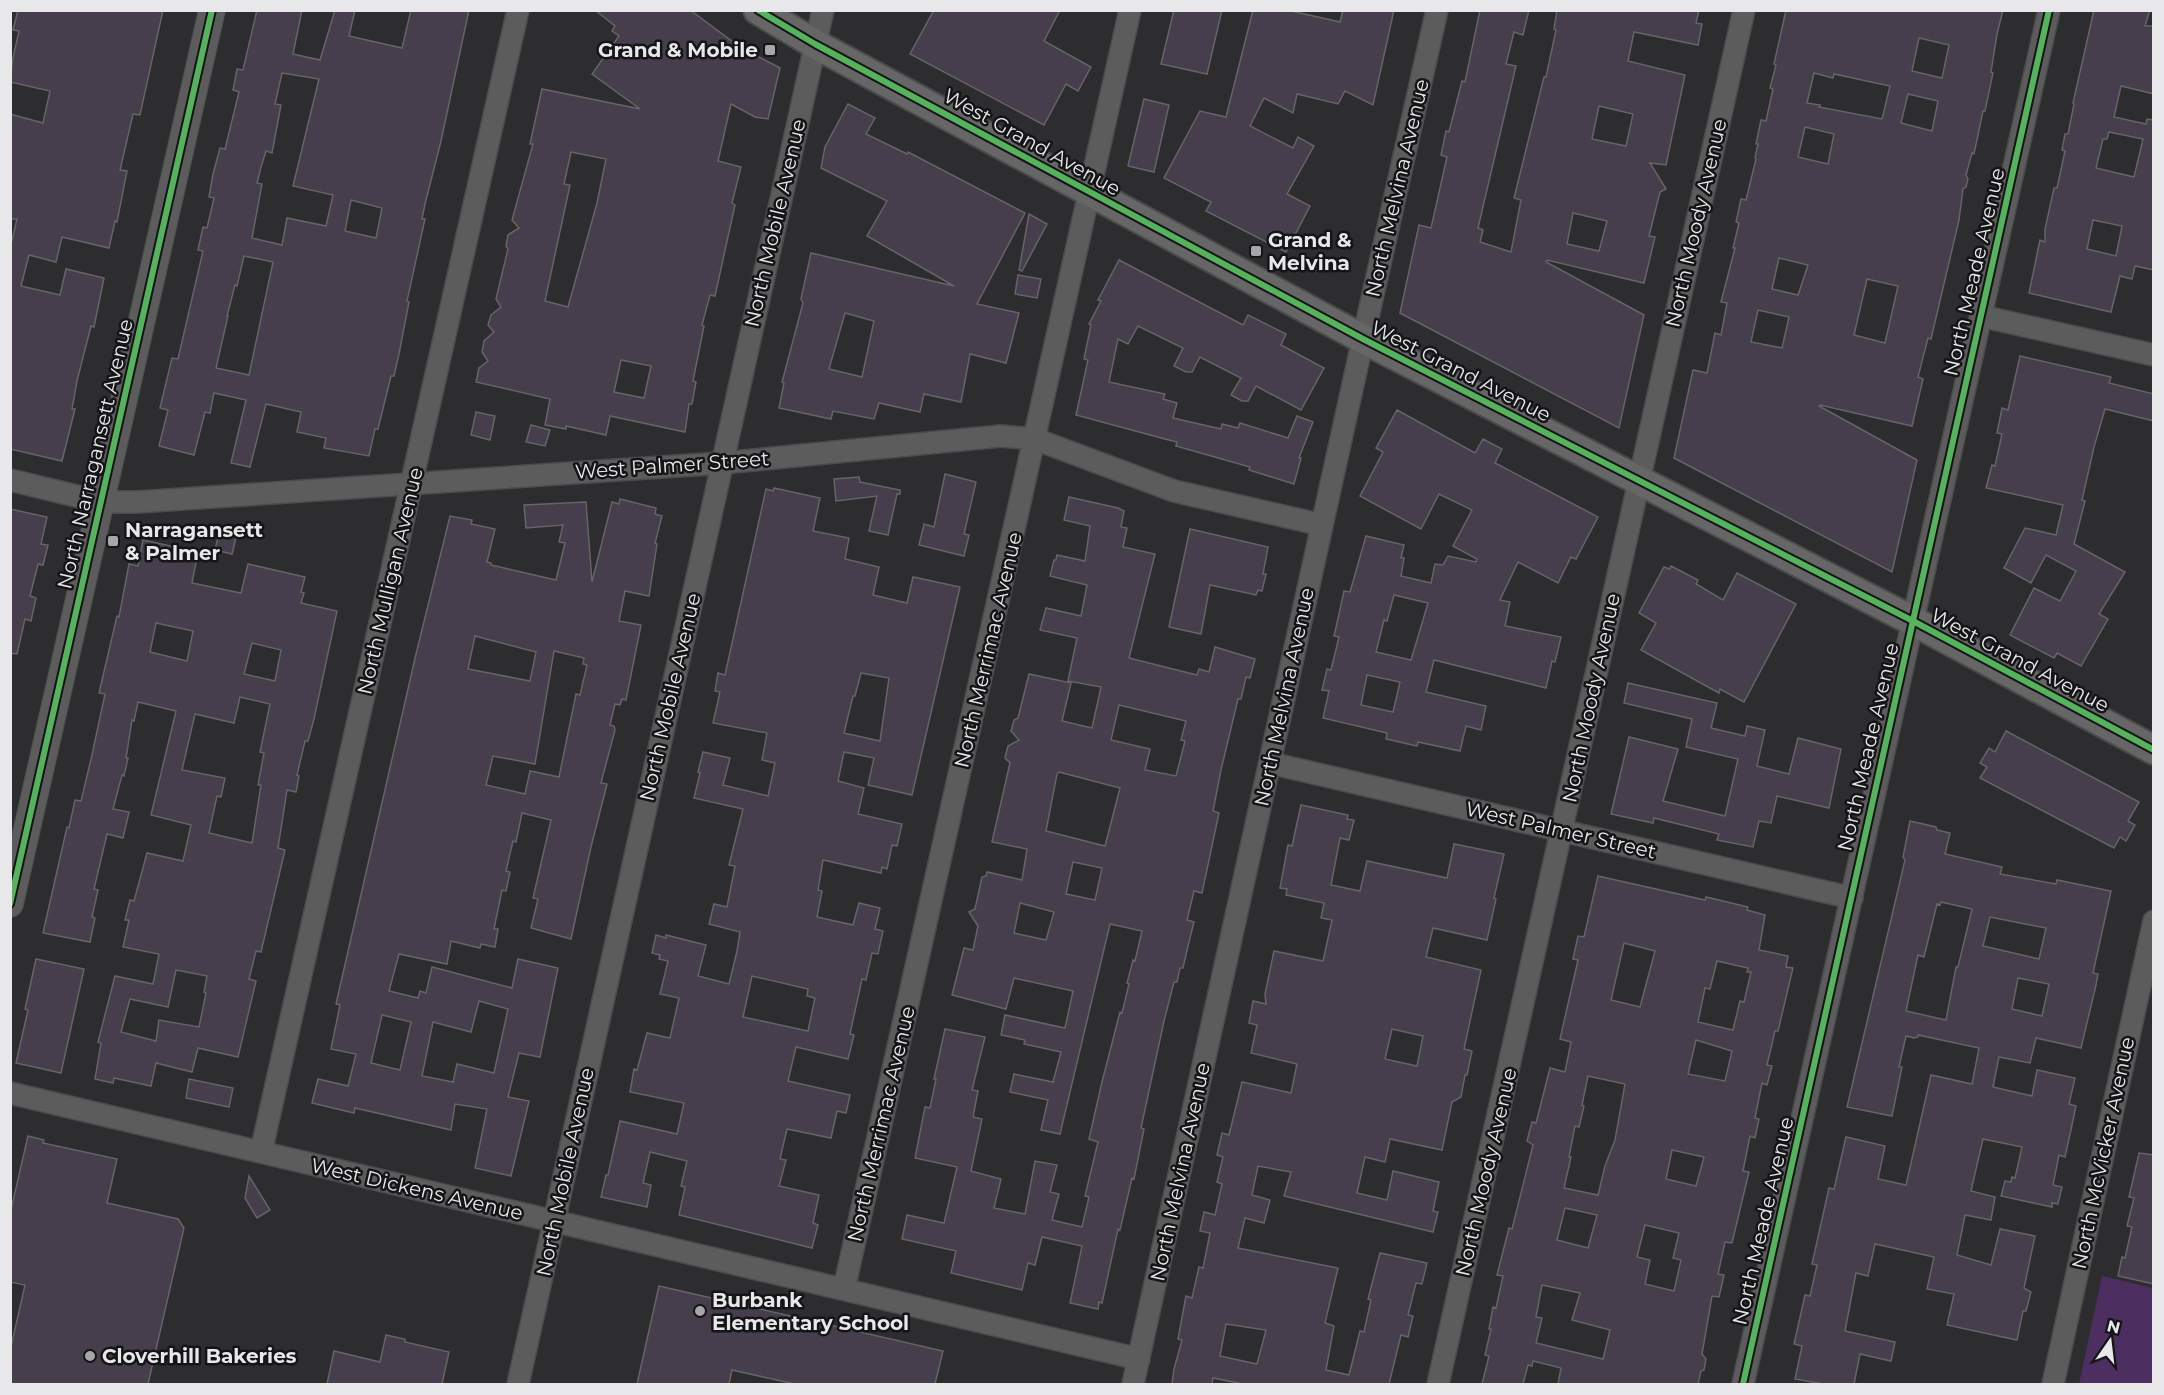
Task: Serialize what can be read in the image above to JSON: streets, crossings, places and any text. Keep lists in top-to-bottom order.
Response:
{
  "streets": {
    "main road": ["West Grand Avenue"],
    "street": [
      "North Melvina Avenue",
      "North Mobile Avenue",
      "North Moody Avenue",
      "North Meade Avenue",
      "North Narragansett Avenue",
      "West Palmer Street",
      "North Mulligan Avenue",
      "North Merrimac Avenue",
      "North McVicker Avenue",
      "West Dickens Avenue"
    ]
  },
  "crossings": [
    ["West Grand Avenue", "North Melvina Avenue"],
    ["West Grand Avenue", "North Mobile Avenue"],
    ["West Grand Avenue", "North Moody Avenue"],
    ["West Grand Avenue", "North Meade Avenue"],
    ["West Grand Avenue", "North Merrimac Avenue"],
    ["North Melvina Avenue", "West Palmer Street"],
    ["North Melvina Avenue", "West Dickens Avenue"],
    ["North Mobile Avenue", "West Palmer Street"],
    ["North Mobile Avenue", "West Dickens Avenue"],
    ["North Moody Avenue", "West Palmer Street"],
    ["North Meade Avenue", "West Palmer Street"],
    ["North Narragansett Avenue", "West Palmer Street"],
    ["West Palmer Street", "North Mulligan Avenue"],
    ["West Palmer Street", "North Merrimac Avenue"],
    ["North Mulligan Avenue", "West Dickens Avenue"],
    ["North Merrimac Avenue", "West Dickens Avenue"]
  ],
  "places": {
    "transit": ["Grand & Mobile", "Grand & Melvina", "Narragansett & Palmer"],
    "other": ["Burbank Elementary School", "Cloverhill Bakeries"]
  },
  "north": "top"
}
